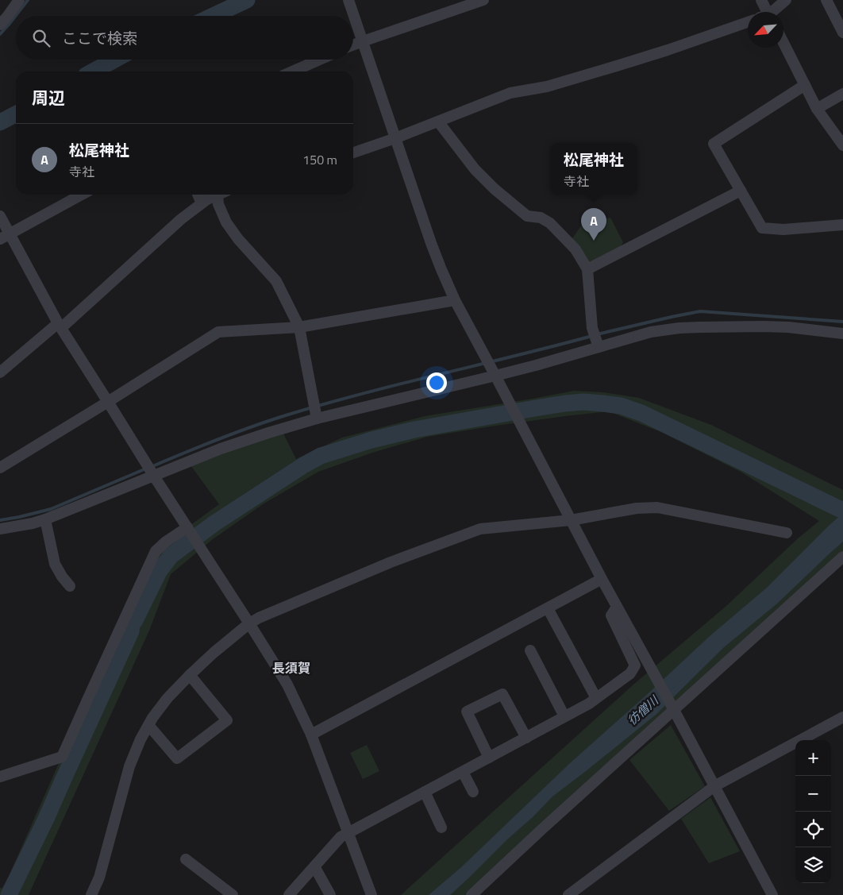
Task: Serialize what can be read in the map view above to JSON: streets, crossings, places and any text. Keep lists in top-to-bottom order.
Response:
{
  "districts": ["長須賀"],
  "water": ["彷僧川"],
  "north": "bottom left",
  "page": {
    "search": "ここで検索",
    "heading": "周辺",
    "list": [
      {
        "mark": "A",
        "name": "松尾神社",
        "note": "寺社",
        "value": "150 m"
      }
    ],
    "popup": ["松尾神社", "寺社"],
    "pins": "A",
    "map_buttons": ["+", "−"]
  }
}
